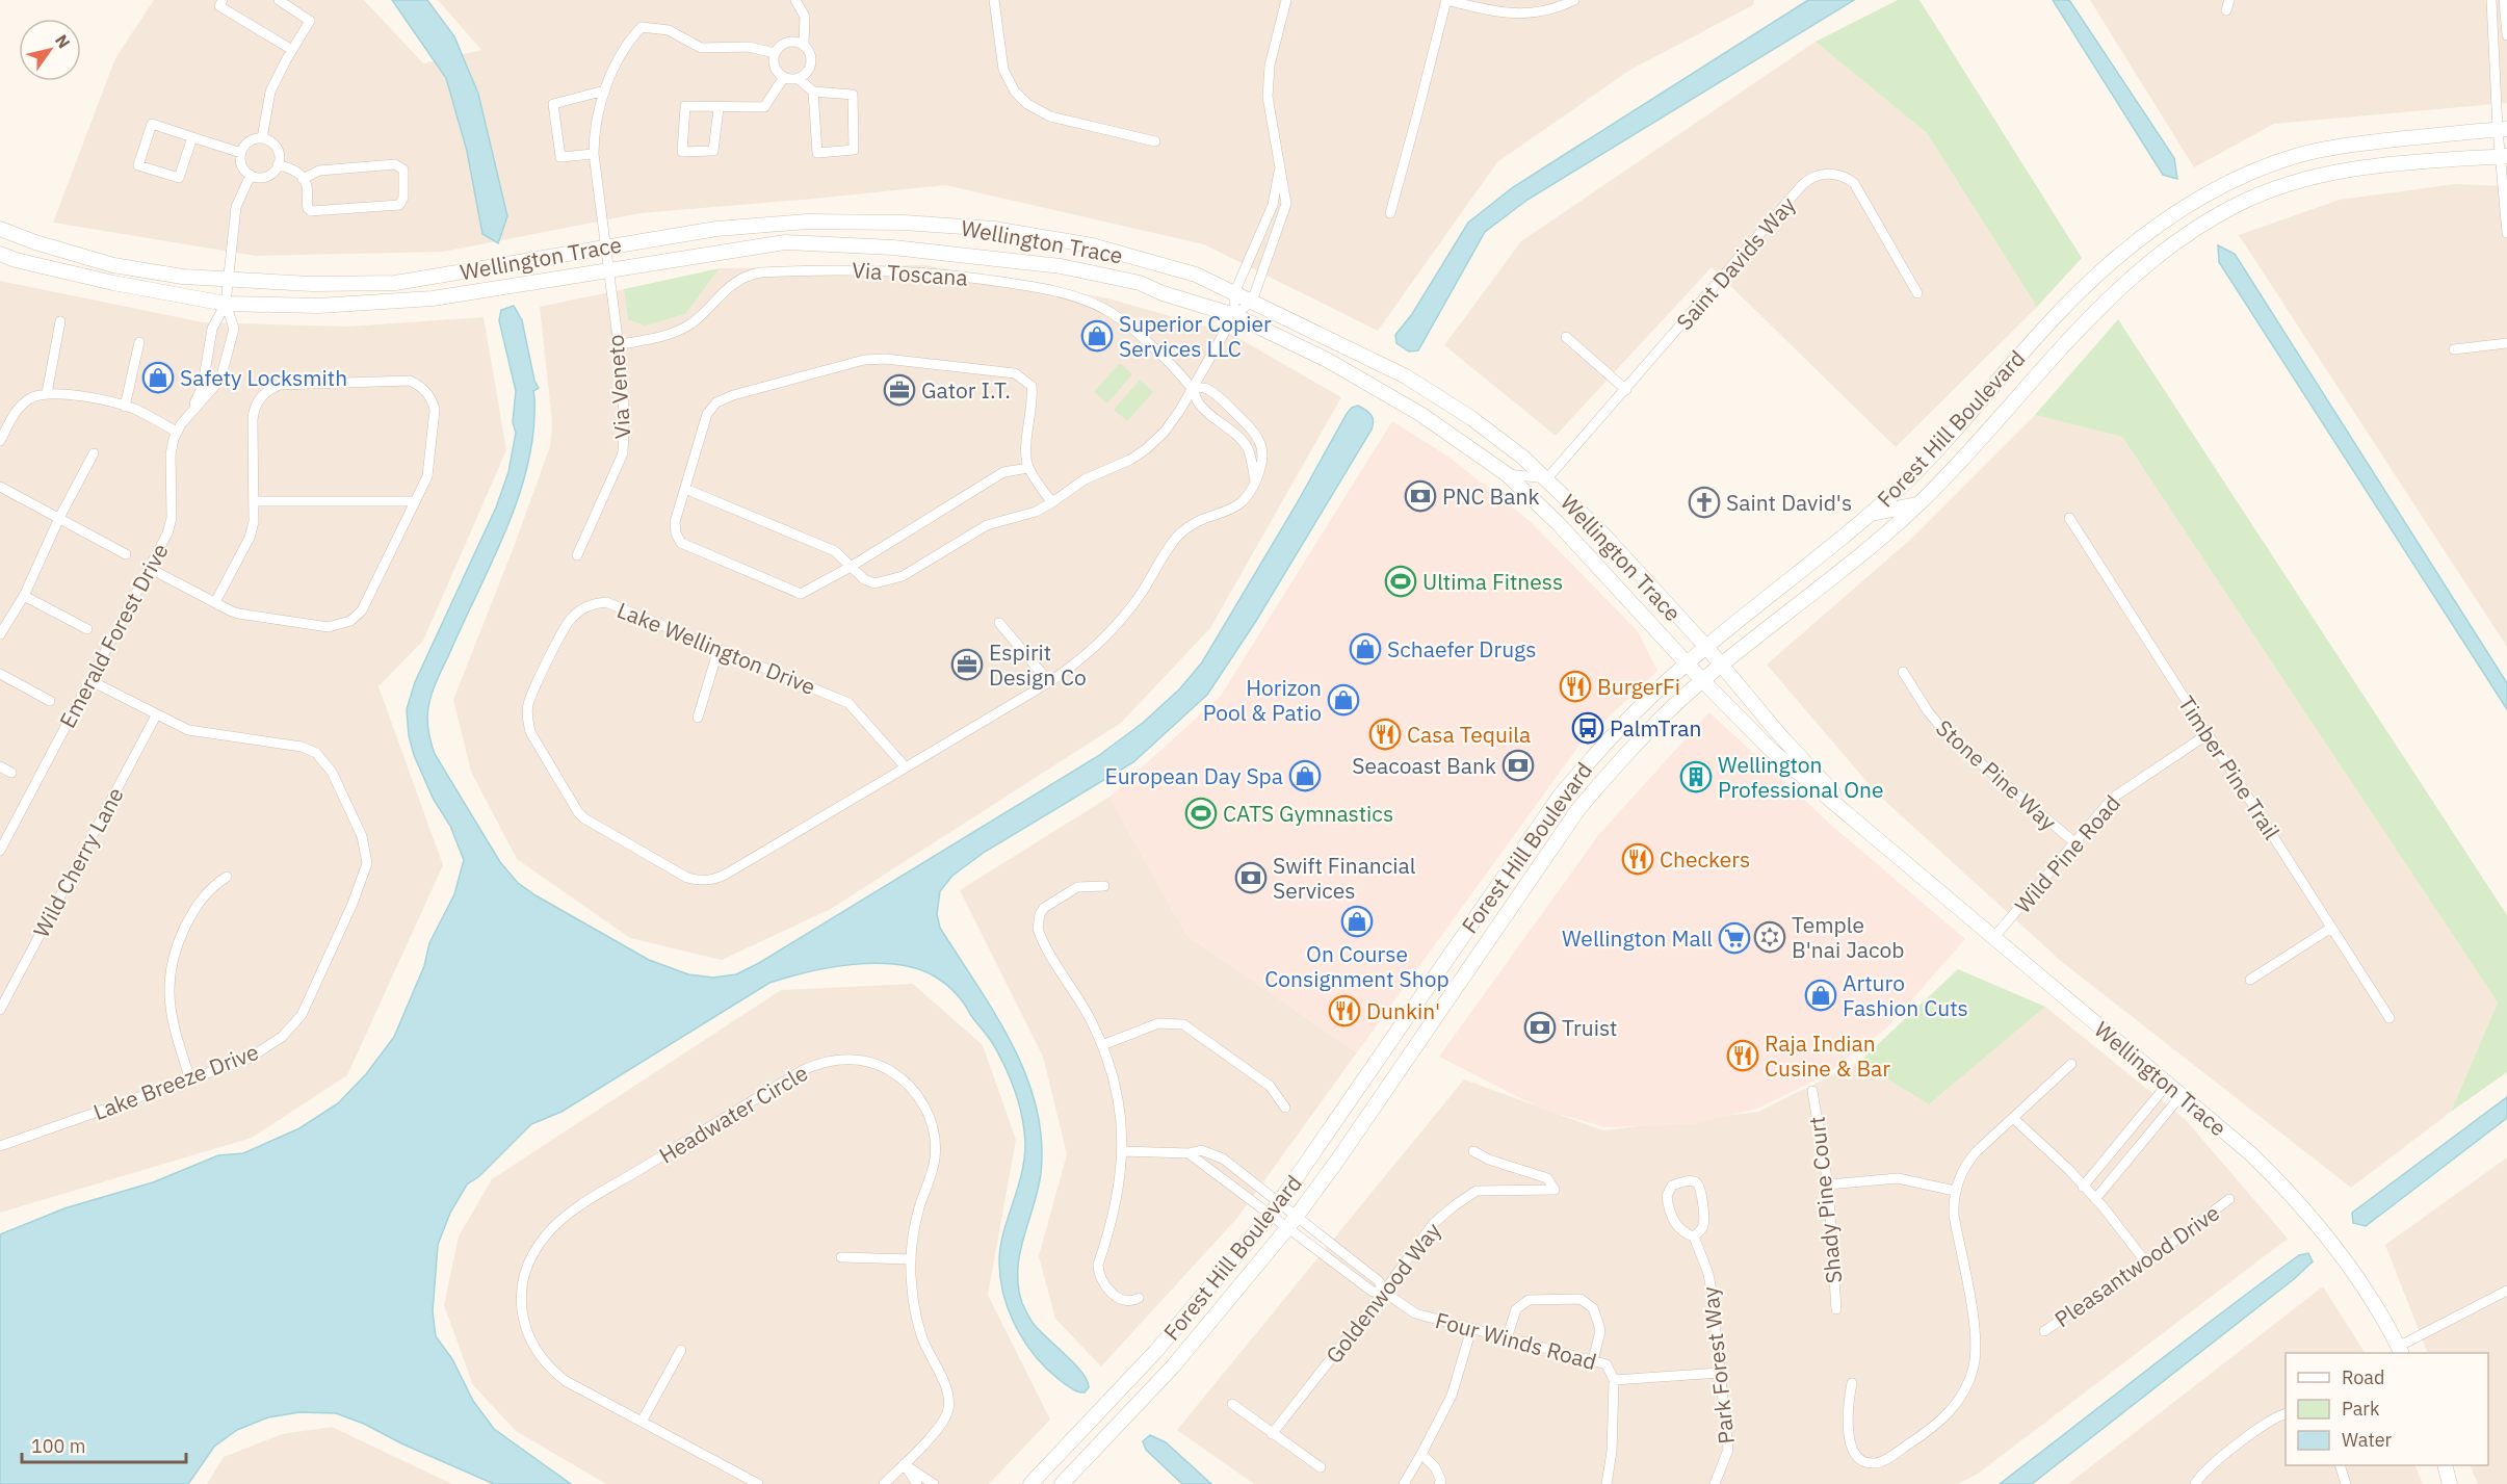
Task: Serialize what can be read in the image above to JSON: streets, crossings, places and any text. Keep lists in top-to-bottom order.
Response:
{
  "streets": {
    "street": [
      "Wellington Trace",
      "Saint Davids Way",
      "Via Toscana",
      "Via Veneto",
      "Forest Hill Boulevard",
      "Emerald Forest Drive",
      "Lake Wellington Drive",
      "Timber Pine Trail",
      "Stone Pine Way",
      "Wild Pine Road",
      "Wild Cherry Lane",
      "Lake Breeze Drive",
      "Headwater Circle",
      "Shady Pine Court",
      "Pleasantwood Drive",
      "Goldenwood Way",
      "Four Winds Road",
      "Park Forest Way"
    ]
  },
  "crossings": [
    ["Wellington Trace", "Saint Davids Way"],
    ["Wellington Trace", "Via Veneto"],
    ["Wellington Trace", "Forest Hill Boulevard"],
    ["Wellington Trace", "Emerald Forest Drive"],
    ["Wellington Trace", "Wild Pine Road"],
    ["Via Toscana", "Via Veneto"],
    ["Via Toscana", "Lake Wellington Drive"],
    ["Forest Hill Boulevard", "Four Winds Road"],
    ["Emerald Forest Drive", "Lake Breeze Drive"],
    ["Timber Pine Trail", "Wild Pine Road"],
    ["Stone Pine Way", "Wild Pine Road"],
    ["Wild Cherry Lane", "Lake Breeze Drive"],
    ["Goldenwood Way", "Four Winds Road"],
    ["Four Winds Road", "Park Forest Way"]
  ],
  "places": {
    "shop": [
      "Superior Copier Services LLC",
      "Safety Locksmith",
      "Schaefer Drugs",
      "Horizon Pool & Patio",
      "European Day Spa",
      "On Course Consignment Shop",
      "Arturo Fashion Cuts"
    ],
    "office": ["Gator I.T.", "Espirit Design Co"],
    "bank": [
      "PNC Bank",
      "Seacoast Bank",
      "Swift Financial Services",
      "Truist"
    ],
    "church": ["Saint David's"],
    "sports": ["Ultima Fitness", "CATS Gymnastics"],
    "restaurant": [
      "BurgerFi",
      "Casa Tequila",
      "Checkers",
      "Dunkin'",
      "Raja Indian Cusine & Bar"
    ],
    "bus stop": ["PalmTran"],
    "building": ["Wellington Professional One"],
    "synagogue": ["Temple B'nai Jacob"],
    "supermarket": ["Wellington Mall"]
  },
  "legend": ["Road", "Park", "Water"],
  "scale_bar": "100 m",
  "north": "top right"
}
